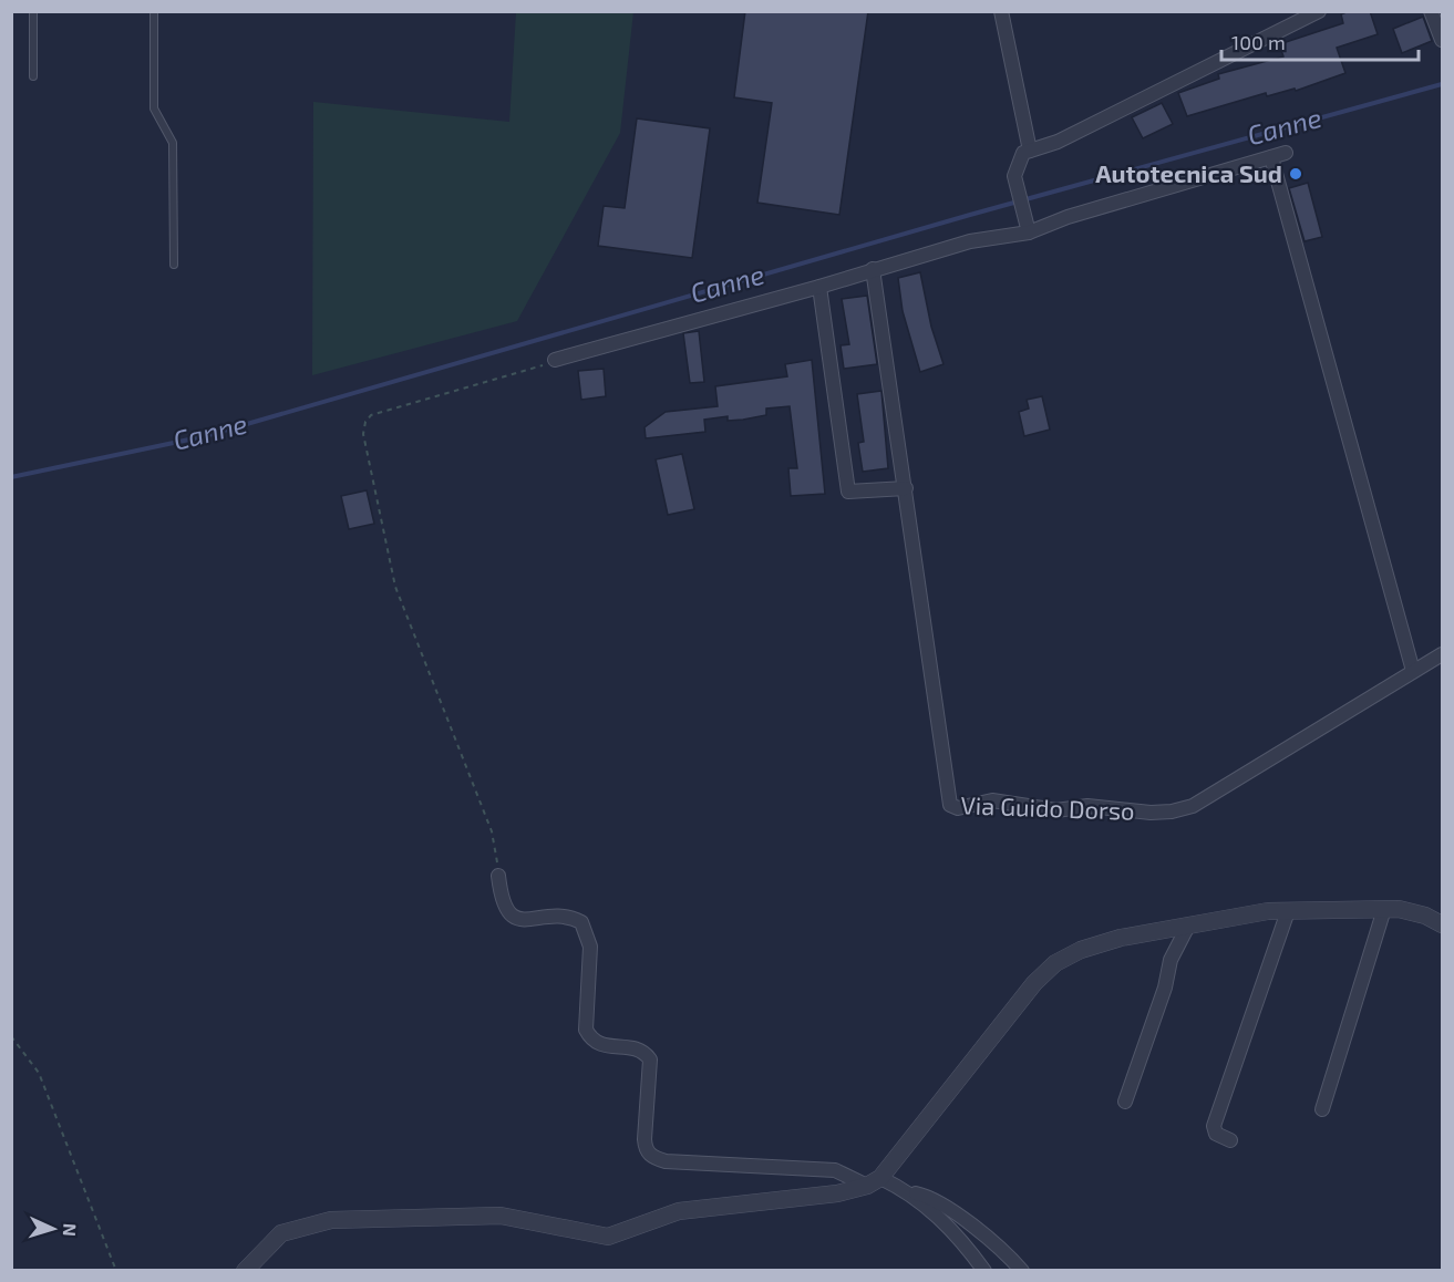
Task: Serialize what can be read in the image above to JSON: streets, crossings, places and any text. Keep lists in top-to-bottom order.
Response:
{
  "streets": {
    "street": ["Via Guido Dorso"]
  },
  "water": ["Canne"],
  "places": ["Autotecnica Sud"],
  "scale_bar": "100 m",
  "north": "right"
}
